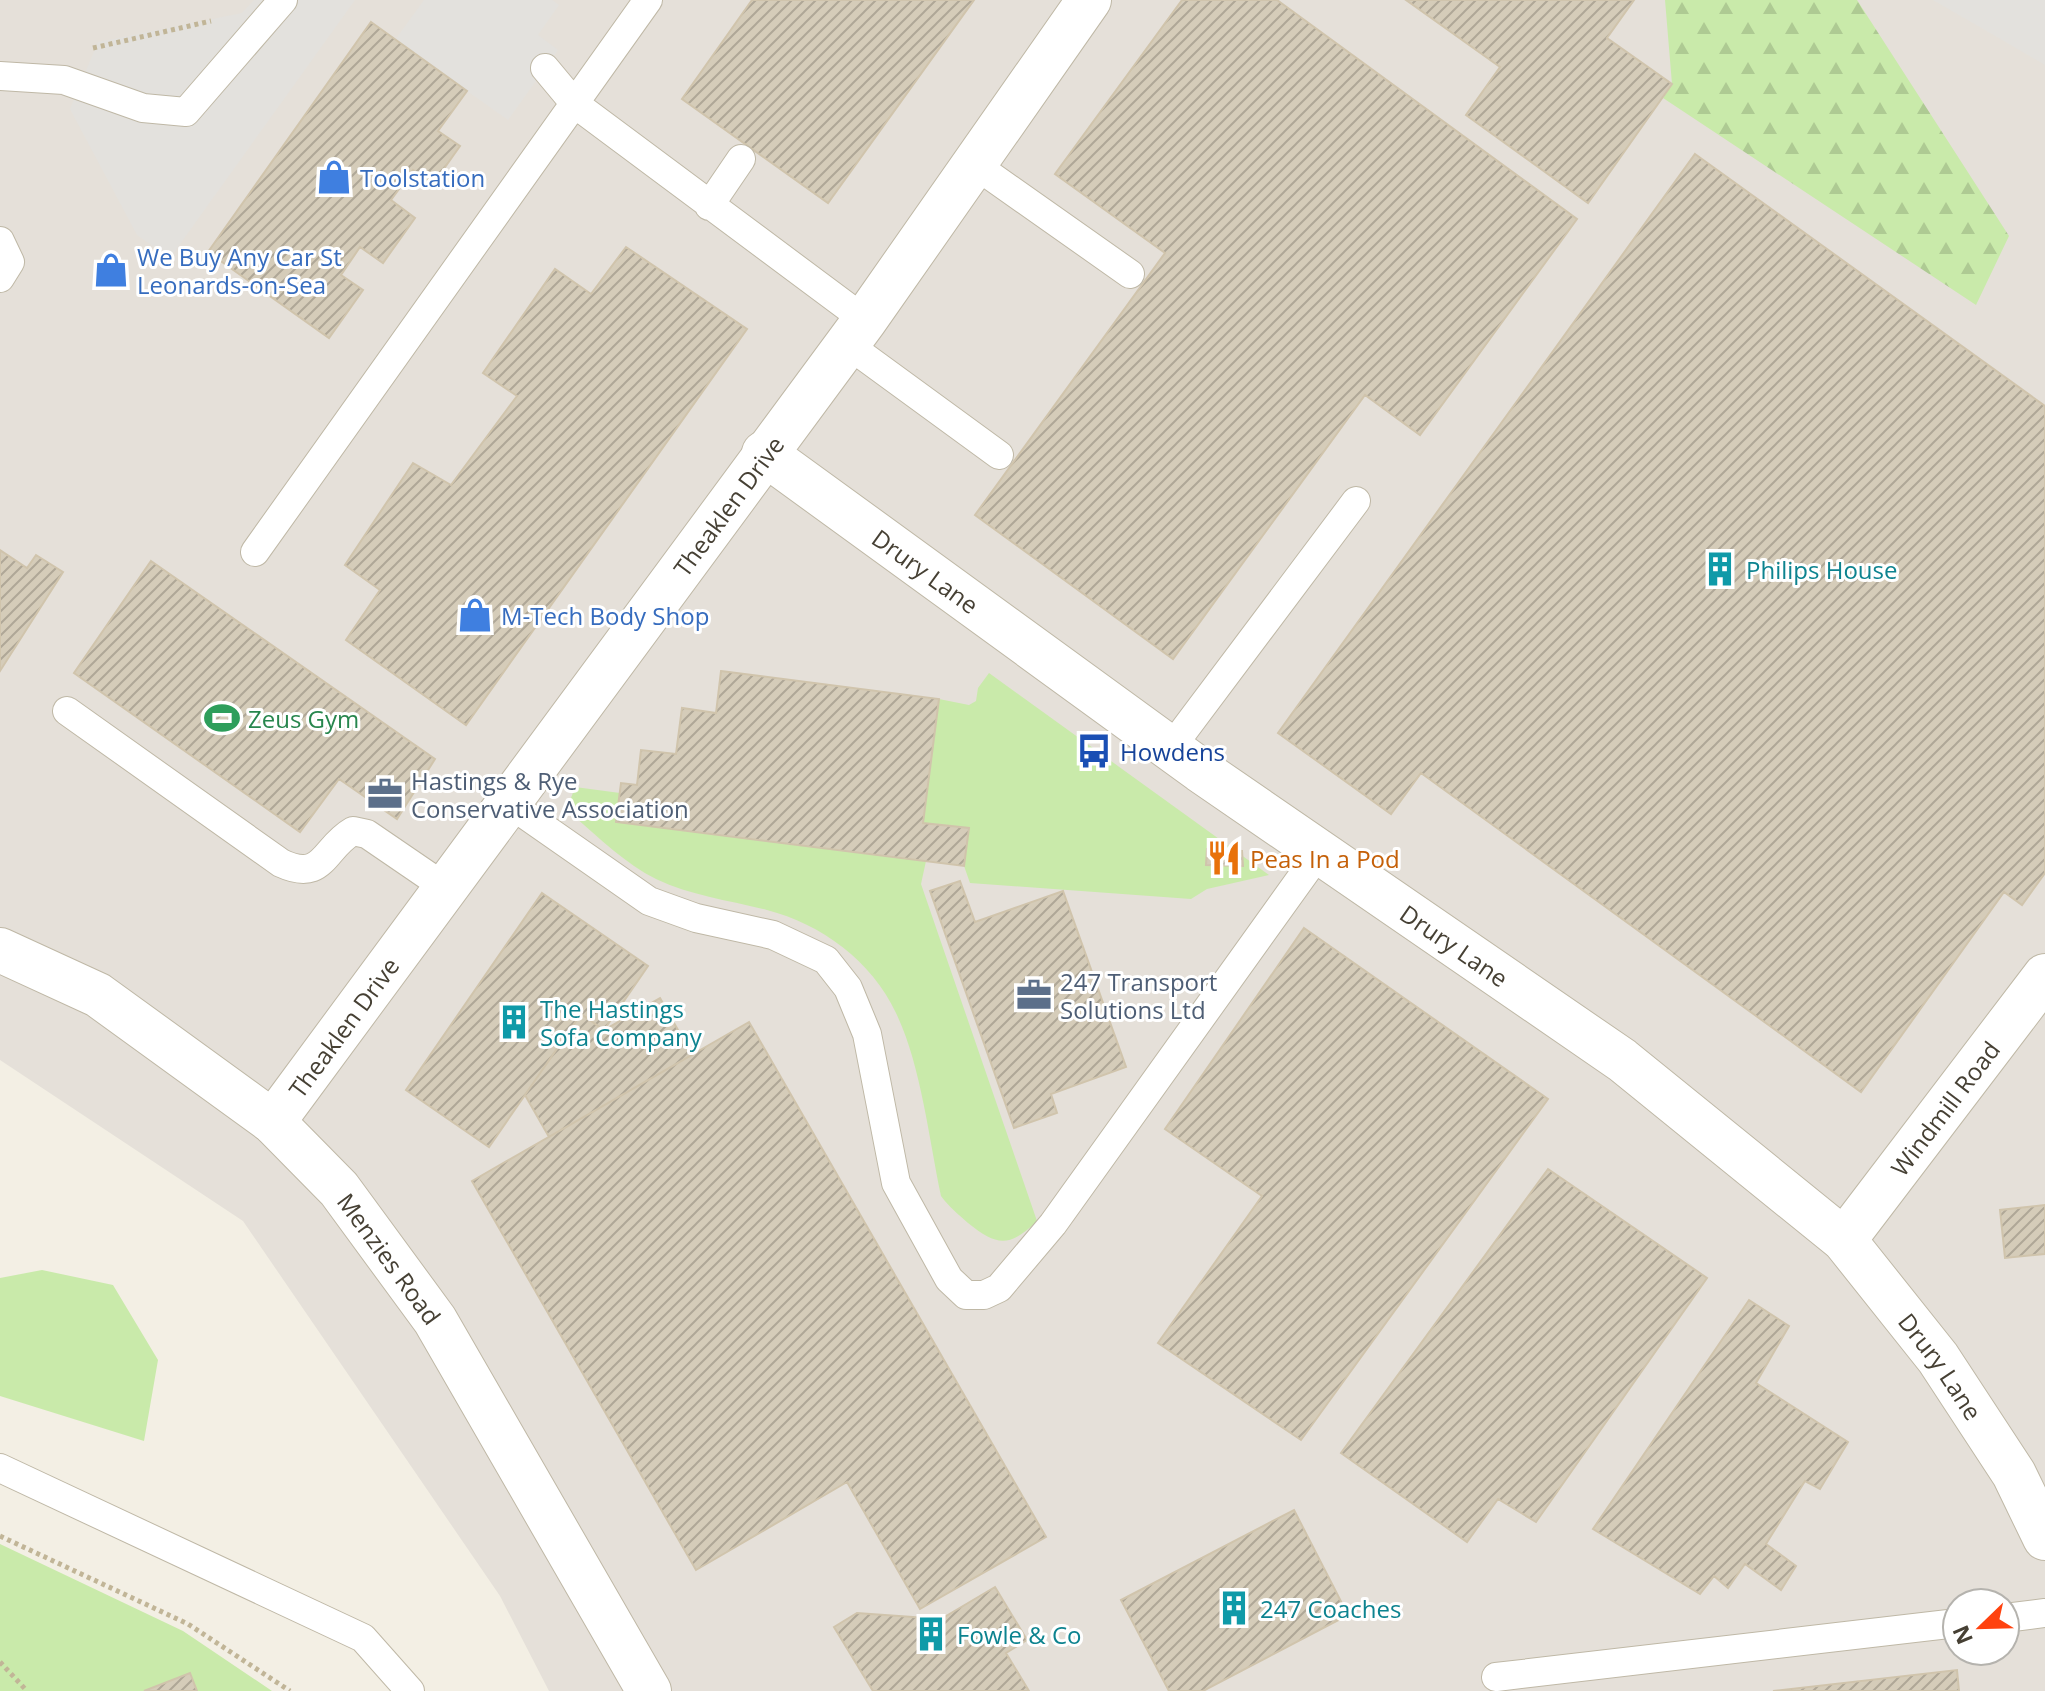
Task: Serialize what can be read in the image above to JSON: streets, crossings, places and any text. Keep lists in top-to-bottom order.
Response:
{
  "streets": {
    "street": [
      "Theaklen Drive",
      "Drury Lane",
      "Windmill Road",
      "Menzies Road"
    ]
  },
  "crossings": [
    ["Theaklen Drive", "Drury Lane"],
    ["Theaklen Drive", "Menzies Road"],
    ["Drury Lane", "Windmill Road"]
  ],
  "places": {
    "shop": ["Toolstation", "We Buy Any Car St Leonards-on-Sea", "M-Tech Body Shop"],
    "building": [
      "Philips House",
      "The Hastings Sofa Company",
      "247 Coaches",
      "Fowle & Co"
    ],
    "sports": ["Zeus Gym"],
    "bus stop": ["Howdens"],
    "office": ["Hastings & Rye Conservative Association", "247 Transport Solutions Ltd"],
    "restaurant": ["Peas In a Pod"]
  },
  "north": "bottom left"
}
